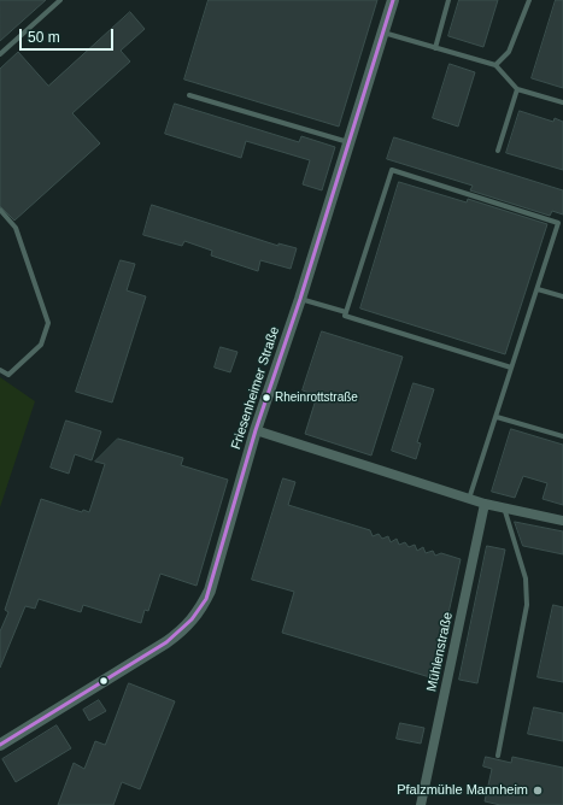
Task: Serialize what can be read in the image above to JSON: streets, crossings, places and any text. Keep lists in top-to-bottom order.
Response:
{
  "streets": {
    "street": ["Friesenheimer Straße", "Mühlenstraße"]
  },
  "places": ["Rheinrottstraße", "Pfalzmühle Mannheim"],
  "scale_bar": "50 m"
}
